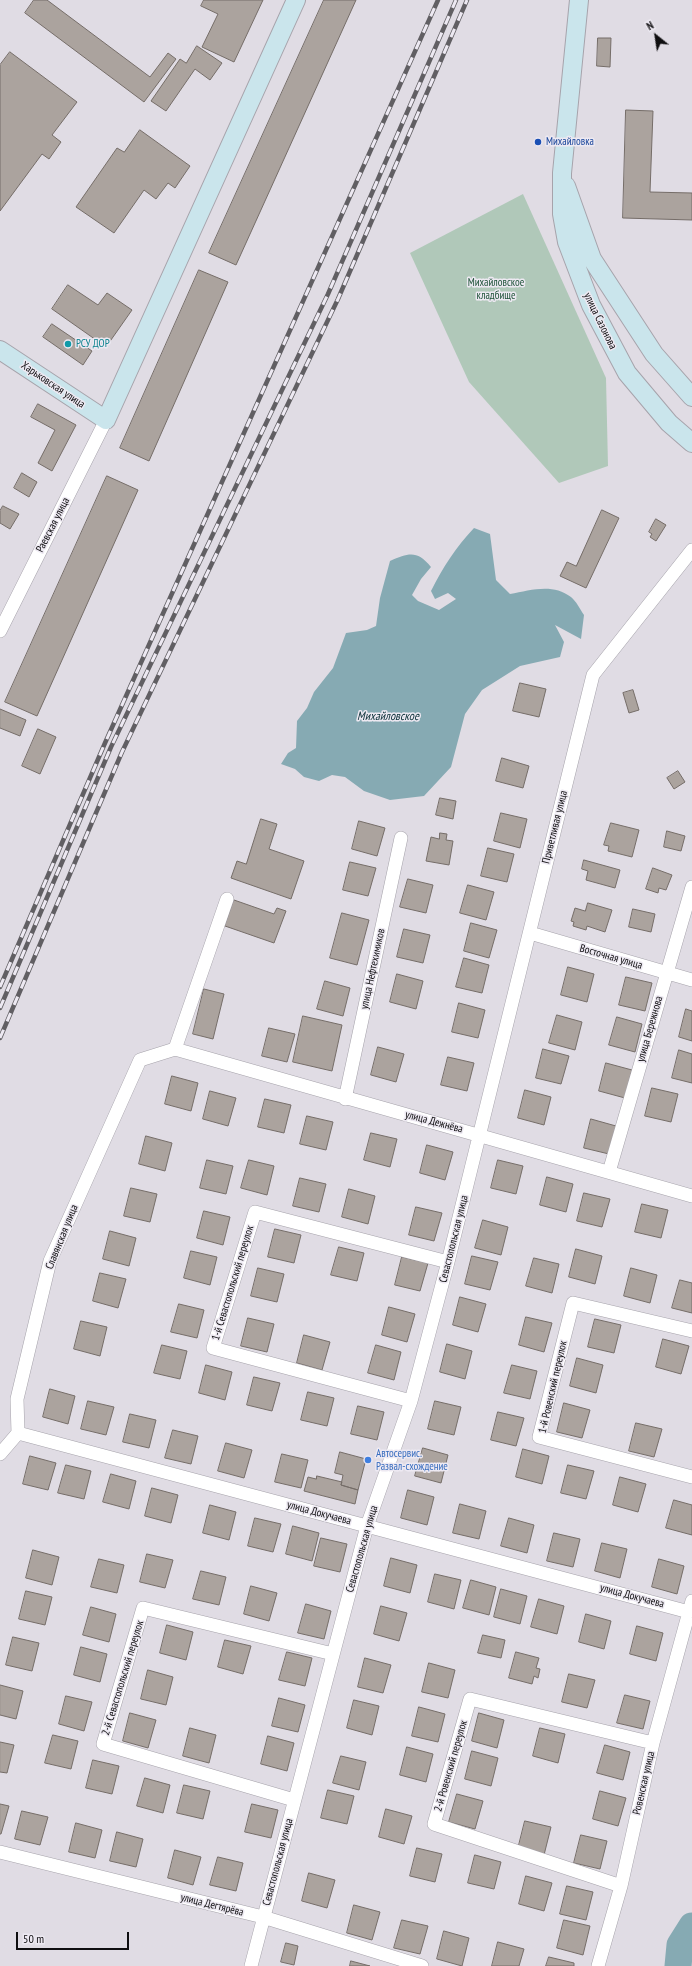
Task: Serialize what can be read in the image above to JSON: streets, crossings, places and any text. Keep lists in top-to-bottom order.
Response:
{
  "streets": {
    "main road": ["улица Сазонова", "Харьковская улица"],
    "street": [
      "Раевская улица",
      "Приветливая улица",
      "Восточная улица",
      "улица Нефтехимиков",
      "улица Бережнова",
      "улица Дежнёва",
      "Славянская улица",
      "Севастопольская улица",
      "1-й Севастопольский переулок",
      "1-й Ровенский переулок",
      "улица Докучаева",
      "2-й Севастопольский переулок",
      "2-й Ровенский переулок",
      "Ровенская улица",
      "улица Дегтярёва"
    ]
  },
  "crossings": [
    ["Харьковская улица", "Раевская улица"],
    ["Приветливая улица", "Восточная улица"],
    ["Приветливая улица", "улица Дежнёва"],
    ["Приветливая улица", "Севастопольская улица"],
    ["Восточная улица", "улица Бережнова"],
    ["улица Нефтехимиков", "улица Дежнёва"],
    ["улица Бережнова", "улица Дежнёва"],
    ["улица Дежнёва", "Славянская улица"],
    ["улица Дежнёва", "Севастопольская улица"],
    ["Славянская улица", "улица Докучаева"],
    ["Севастопольская улица", "1-й Севастопольский переулок"],
    ["Севастопольская улица", "улица Докучаева"],
    ["Севастопольская улица", "2-й Севастопольский переулок"],
    ["Севастопольская улица", "улица Дегтярёва"],
    ["улица Докучаева", "Ровенская улица"],
    ["2-й Ровенский переулок", "Ровенская улица"]
  ],
  "water": ["Михайловское"],
  "parks": ["Михайловское кладбище"],
  "places": ["Михайловка", "РСУ ДОР", "Автосервис. Развал-схождение"],
  "scale_bar": "50 m",
  "north": "top left"
}
